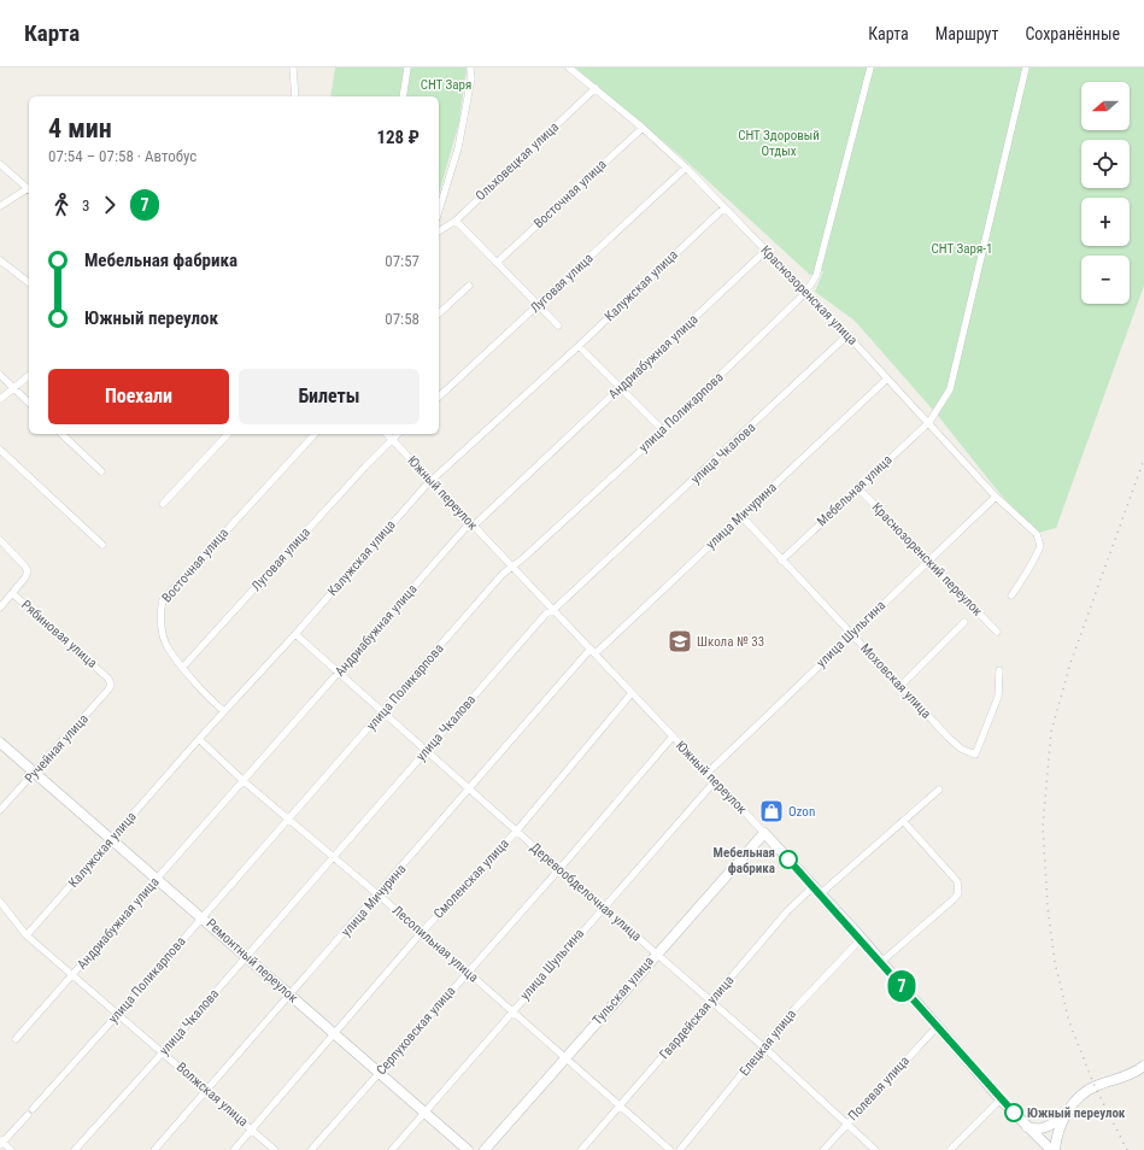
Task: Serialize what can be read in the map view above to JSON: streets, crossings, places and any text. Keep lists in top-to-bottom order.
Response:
{
  "streets": {
    "main road": ["Южный переулок", "Ремонтный переулок", "Тульская улица"],
    "street": [
      "Ольховецкая улица",
      "Восточная улица",
      "Луговая улица",
      "Калужская улица",
      "Краснозоренская улица",
      "Андриабужная улица",
      "улица Поликарпова",
      "улица Чкалова",
      "Мебельная улица",
      "улица Мичурина",
      "Краснозоренский переулок",
      "Рябиновая улица",
      "улица Шульгина",
      "Моховская улица",
      "Ручейная улица",
      "Смоленская улица",
      "Деревообделочная улица",
      "Лесопильная улица",
      "Гвардейская улица",
      "Серпуховская улица",
      "Елецкая улица",
      "Полевая улица",
      "Волжская улица"
    ]
  },
  "crossings": [
    ["Ольховецкая улица", "Краснозоренская улица"],
    ["Восточная улица", "Луговая улица"],
    ["Восточная улица", "Калужская улица"],
    ["Восточная улица", "Краснозоренская улица"],
    ["Луговая улица", "Краснозоренская улица"],
    ["Луговая улица", "Южный переулок"],
    ["Калужская улица", "Краснозоренская улица"],
    ["Калужская улица", "Южный переулок"],
    ["Калужская улица", "Деревообделочная улица"],
    ["Калужская улица", "Лесопильная улица"],
    ["Калужская улица", "Ремонтный переулок"],
    ["Калужская улица", "Волжская улица"],
    ["Краснозоренская улица", "Андриабужная улица"],
    ["Краснозоренская улица", "улица Поликарпова"],
    ["Краснозоренская улица", "улица Чкалова"],
    ["Краснозоренская улица", "Мебельная улица"],
    ["Краснозоренская улица", "улица Мичурина"],
    ["Краснозоренская улица", "улица Шульгина"],
    ["Андриабужная улица", "Южный переулок"],
    ["Андриабужная улица", "Деревообделочная улица"],
    ["Андриабужная улица", "Лесопильная улица"],
    ["Андриабужная улица", "Ремонтный переулок"],
    ["Андриабужная улица", "Волжская улица"],
    ["улица Поликарпова", "Южный переулок"],
    ["улица Поликарпова", "Деревообделочная улица"],
    ["улица Поликарпова", "Лесопильная улица"],
    ["улица Поликарпова", "Ремонтный переулок"],
    ["улица Поликарпова", "Волжская улица"],
    ["улица Чкалова", "Южный переулок"],
    ["улица Чкалова", "Деревообделочная улица"],
    ["улица Чкалова", "Лесопильная улица"],
    ["улица Чкалова", "Ремонтный переулок"],
    ["улица Чкалова", "Волжская улица"],
    ["Мебельная улица", "Краснозоренский переулок"],
    ["Мебельная улица", "Моховская улица"],
    ["Южный переулок", "улица Мичурина"],
    ["Южный переулок", "улица Шульгина"],
    ["Южный переулок", "Смоленская улица"],
    ["Южный переулок", "Тульская улица"],
    ["Южный переулок", "Гвардейская улица"],
    ["Южный переулок", "Серпуховская улица"],
    ["Южный переулок", "Елецкая улица"],
    ["Южный переулок", "Полевая улица"],
    ["улица Мичурина", "Моховская улица"],
    ["улица Мичурина", "Деревообделочная улица"],
    ["улица Мичурина", "Лесопильная улица"],
    ["улица Мичурина", "Ремонтный переулок"],
    ["улица Мичурина", "Волжская улица"],
    ["Краснозоренский переулок", "улица Шульгина"],
    ["Рябиновая улица", "Ручейная улица"],
    ["улица Шульгина", "Моховская улица"],
    ["улица Шульгина", "Деревообделочная улица"],
    ["улица Шульгина", "Лесопильная улица"],
    ["улица Шульгина", "Ремонтный переулок"],
    ["Ручейная улица", "Ремонтный переулок"],
    ["Смоленская улица", "Деревообделочная улица"],
    ["Смоленская улица", "Лесопильная улица"],
    ["Смоленская улица", "Ремонтный переулок"],
    ["Смоленская улица", "Волжская улица"],
    ["Деревообделочная улица", "Тульская улица"],
    ["Деревообделочная улица", "Гвардейская улица"],
    ["Деревообделочная улица", "Серпуховская улица"],
    ["Деревообделочная улица", "Елецкая улица"],
    ["Деревообделочная улица", "Полевая улица"],
    ["Лесопильная улица", "Тульская улица"],
    ["Лесопильная улица", "Гвардейская улица"],
    ["Лесопильная улица", "Серпуховская улица"],
    ["Ремонтный переулок", "Серпуховская улица"]
  ],
  "parks": ["СНТ Заря", "СНТ Здоровый Отдых", "СНТ Заря-1"],
  "places": {
    "school or university": ["Школа № 33"],
    "shop": ["Ozon"],
    "other": ["Мебельная фабрика", "Южный переулок"]
  },
  "lines": ["bus line 7"],
  "north": "left",
  "page": {
    "header": "Карта",
    "nav": ["Карта", "Маршрут", "Сохранённые"],
    "on_map": "7",
    "map_buttons": ["+", "−"],
    "heading": ["4 мин", "07:54 – 07:58 · Автобус", "128 ₽"],
    "legs": ["3", "7"],
    "list": [
      {
        "name": "Мебельная фабрика",
        "value": "07:57"
      },
      {
        "name": "Южный переулок",
        "value": "07:58"
      }
    ],
    "buttons": ["Поехали", "Билеты"]
  }
}
